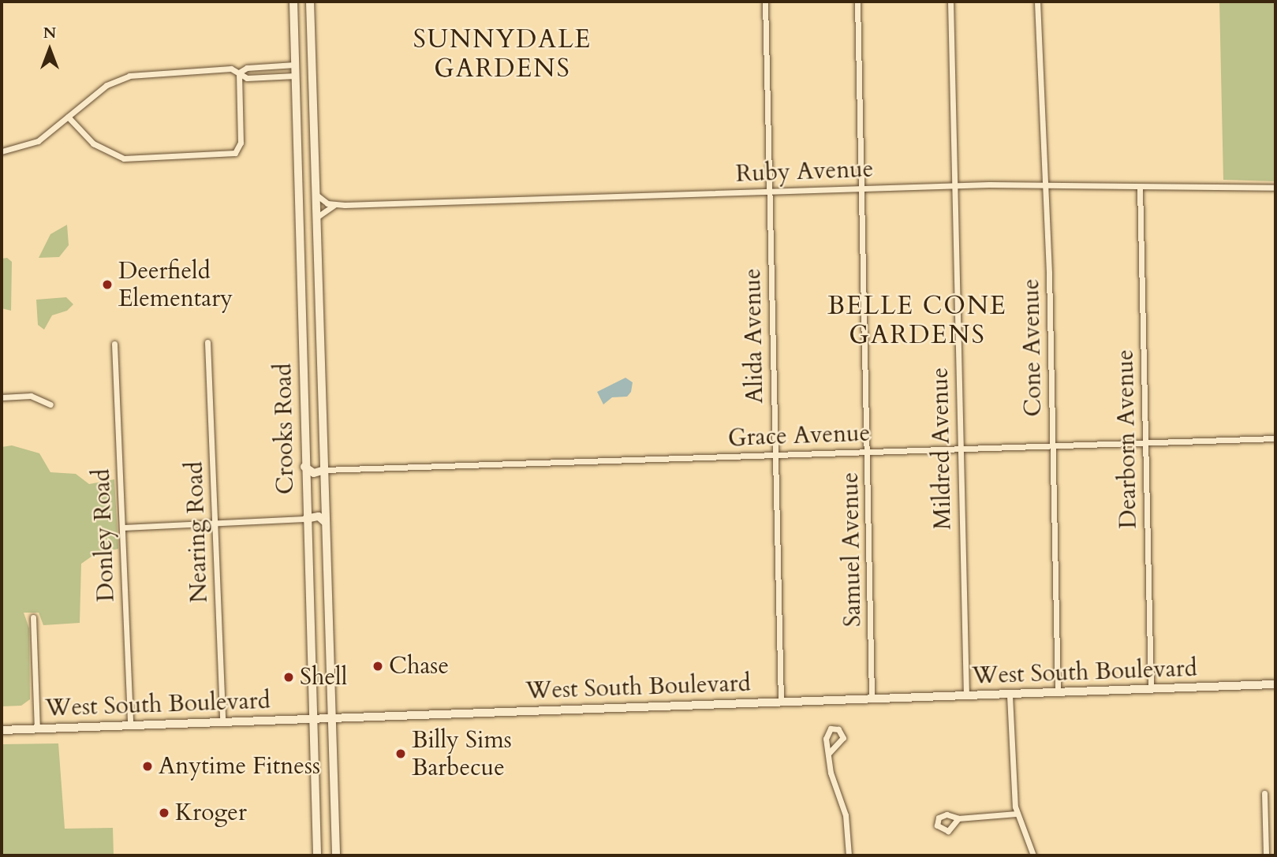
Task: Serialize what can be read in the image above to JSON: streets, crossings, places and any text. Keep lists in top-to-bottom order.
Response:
{
  "streets": {
    "main road": ["Crooks Road", "West South Boulevard"],
    "street": [
      "Ruby Avenue",
      "Alida Avenue",
      "Cone Avenue",
      "Grace Avenue",
      "Dearborn Avenue",
      "Mildred Avenue",
      "Nearing Road",
      "Donley Road",
      "Samuel Avenue"
    ]
  },
  "crossings": [
    ["Ruby Avenue", "Alida Avenue"],
    ["Ruby Avenue", "Cone Avenue"],
    ["Ruby Avenue", "Dearborn Avenue"],
    ["Ruby Avenue", "Mildred Avenue"],
    ["Ruby Avenue", "Samuel Avenue"],
    ["Alida Avenue", "Grace Avenue"],
    ["Alida Avenue", "West South Boulevard"],
    ["Cone Avenue", "Grace Avenue"],
    ["Cone Avenue", "West South Boulevard"],
    ["Crooks Road", "Grace Avenue"],
    ["Crooks Road", "West South Boulevard"],
    ["Grace Avenue", "Dearborn Avenue"],
    ["Grace Avenue", "Mildred Avenue"],
    ["Grace Avenue", "Samuel Avenue"],
    ["Dearborn Avenue", "West South Boulevard"],
    ["Mildred Avenue", "West South Boulevard"],
    ["Nearing Road", "West South Boulevard"],
    ["Donley Road", "West South Boulevard"],
    ["Samuel Avenue", "West South Boulevard"]
  ],
  "districts": ["SUNNYDALE GARDENS", "BELLE CONE GARDENS"],
  "places": [
    "Deerfield Elementary",
    "Chase",
    "Shell",
    "Billy Sims Barbecue",
    "Anytime Fitness",
    "Kroger"
  ],
  "north": "top"
}
